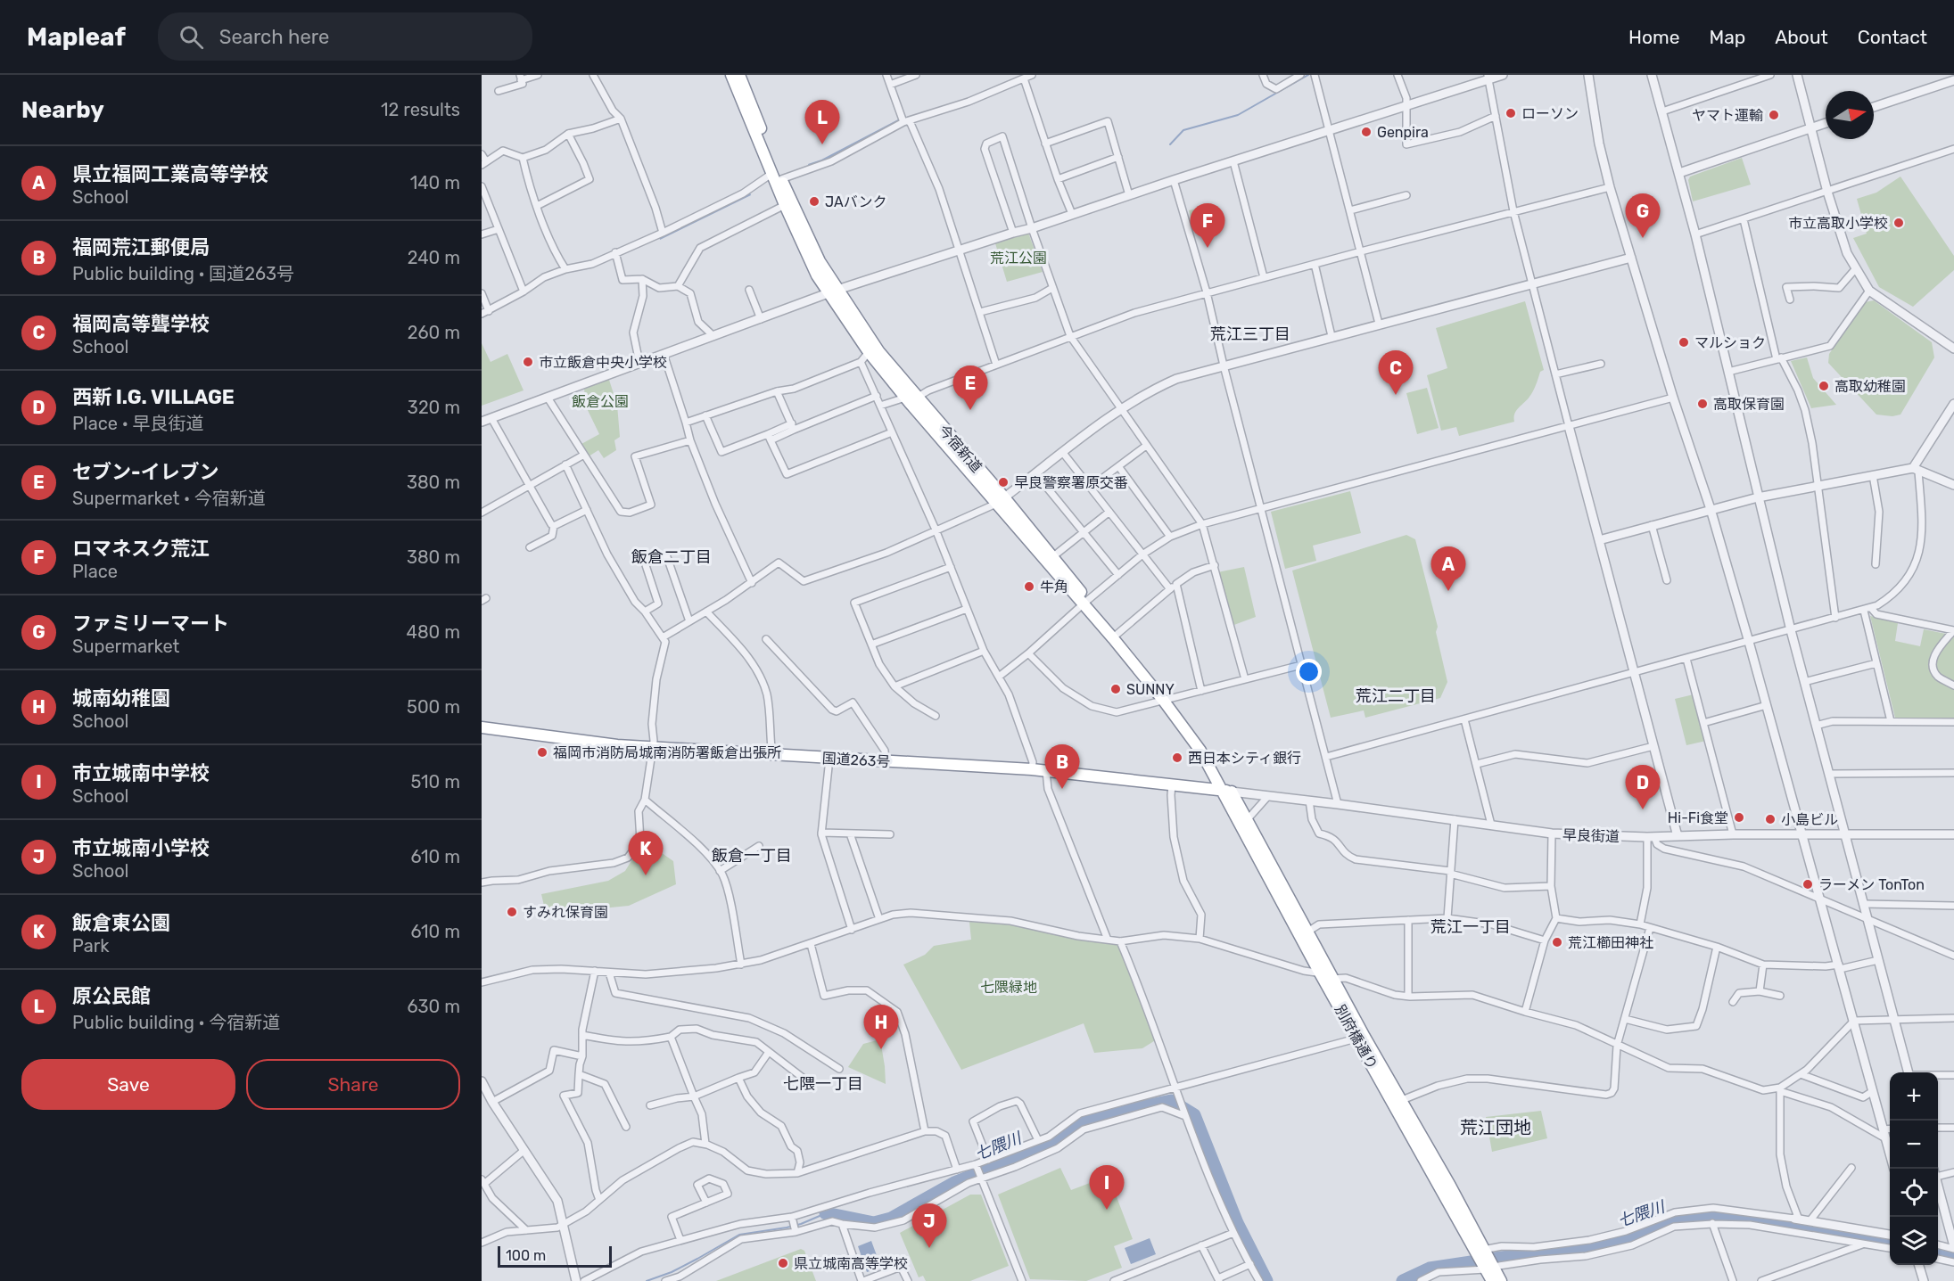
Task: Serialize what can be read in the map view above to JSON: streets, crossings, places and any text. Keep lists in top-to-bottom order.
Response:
{
  "streets": {
    "highway": ["今宿新道", "国道263号", "別府橋通り"],
    "street": ["早良街道"]
  },
  "crossings": [
    ["今宿新道", "国道263号"],
    ["今宿新道", "早良街道"],
    ["今宿新道", "別府橋通り"],
    ["国道263号", "早良街道"],
    ["国道263号", "別府橋通り"],
    ["早良街道", "別府橋通り"]
  ],
  "districts": [
    "荒江三丁目",
    "飯倉二丁目",
    "荒江二丁目",
    "飯倉一丁目",
    "荒江一丁目",
    "七隈一丁目",
    "荒江団地"
  ],
  "water": ["七隈川"],
  "parks": ["荒江公園", "飯倉公園", "七隈緑地"],
  "places": [
    "ローソン",
    "ヤマト運輸",
    "Genpira",
    "JAバンク",
    "市立高取小学校",
    "マルショク",
    "市立飯倉中央小学校",
    "高取幼稚園",
    "高取保育園",
    "早良警察署原交番",
    "牛角",
    "SUNNY",
    "福岡市消防局城南消防署飯倉出張所",
    "西日本シティ銀行",
    "Hi-Fi食堂",
    "小島ビル",
    "ラーメン TonTon",
    "すみれ保育園",
    "荒江櫛田神社",
    "県立城南高等学校"
  ],
  "scale_bar": "100 m",
  "north": "right",
  "page": {
    "header": "Mapleaf",
    "search": "Search here",
    "nav": [
      "Home",
      "Map",
      "About",
      "Contact"
    ],
    "heading": ["Nearby", "12 results"],
    "pins": [
      "L",
      "G",
      "F",
      "C",
      "E",
      "A",
      "B",
      "D",
      "K",
      "H",
      "I",
      "J"
    ],
    "list": [
      {
        "mark": "A",
        "name": "県立福岡工業高等学校",
        "note": "School",
        "value": "140 m"
      },
      {
        "mark": "B",
        "name": "福岡荒江郵便局",
        "note": "Public building · 国道263号",
        "value": "240 m"
      },
      {
        "mark": "C",
        "name": "福岡高等聾学校",
        "note": "School",
        "value": "260 m"
      },
      {
        "mark": "D",
        "name": "西新 I.G. VILLAGE",
        "note": "Place · 早良街道",
        "value": "320 m"
      },
      {
        "mark": "E",
        "name": "セブン-イレブン",
        "note": "Supermarket · 今宿新道",
        "value": "380 m"
      },
      {
        "mark": "F",
        "name": "ロマネスク荒江",
        "note": "Place",
        "value": "380 m"
      },
      {
        "mark": "G",
        "name": "ファミリーマート",
        "note": "Supermarket",
        "value": "480 m"
      },
      {
        "mark": "H",
        "name": "城南幼稚園",
        "note": "School",
        "value": "500 m"
      },
      {
        "mark": "I",
        "name": "市立城南中学校",
        "note": "School",
        "value": "510 m"
      },
      {
        "mark": "J",
        "name": "市立城南小学校",
        "note": "School",
        "value": "610 m"
      },
      {
        "mark": "K",
        "name": "飯倉東公園",
        "note": "Park",
        "value": "610 m"
      },
      {
        "mark": "L",
        "name": "原公民館",
        "note": "Public building · 今宿新道",
        "value": "630 m"
      }
    ],
    "buttons": ["Save", "Share"],
    "map_buttons": ["+", "−"],
    "scale": "100 m"
  }
}
